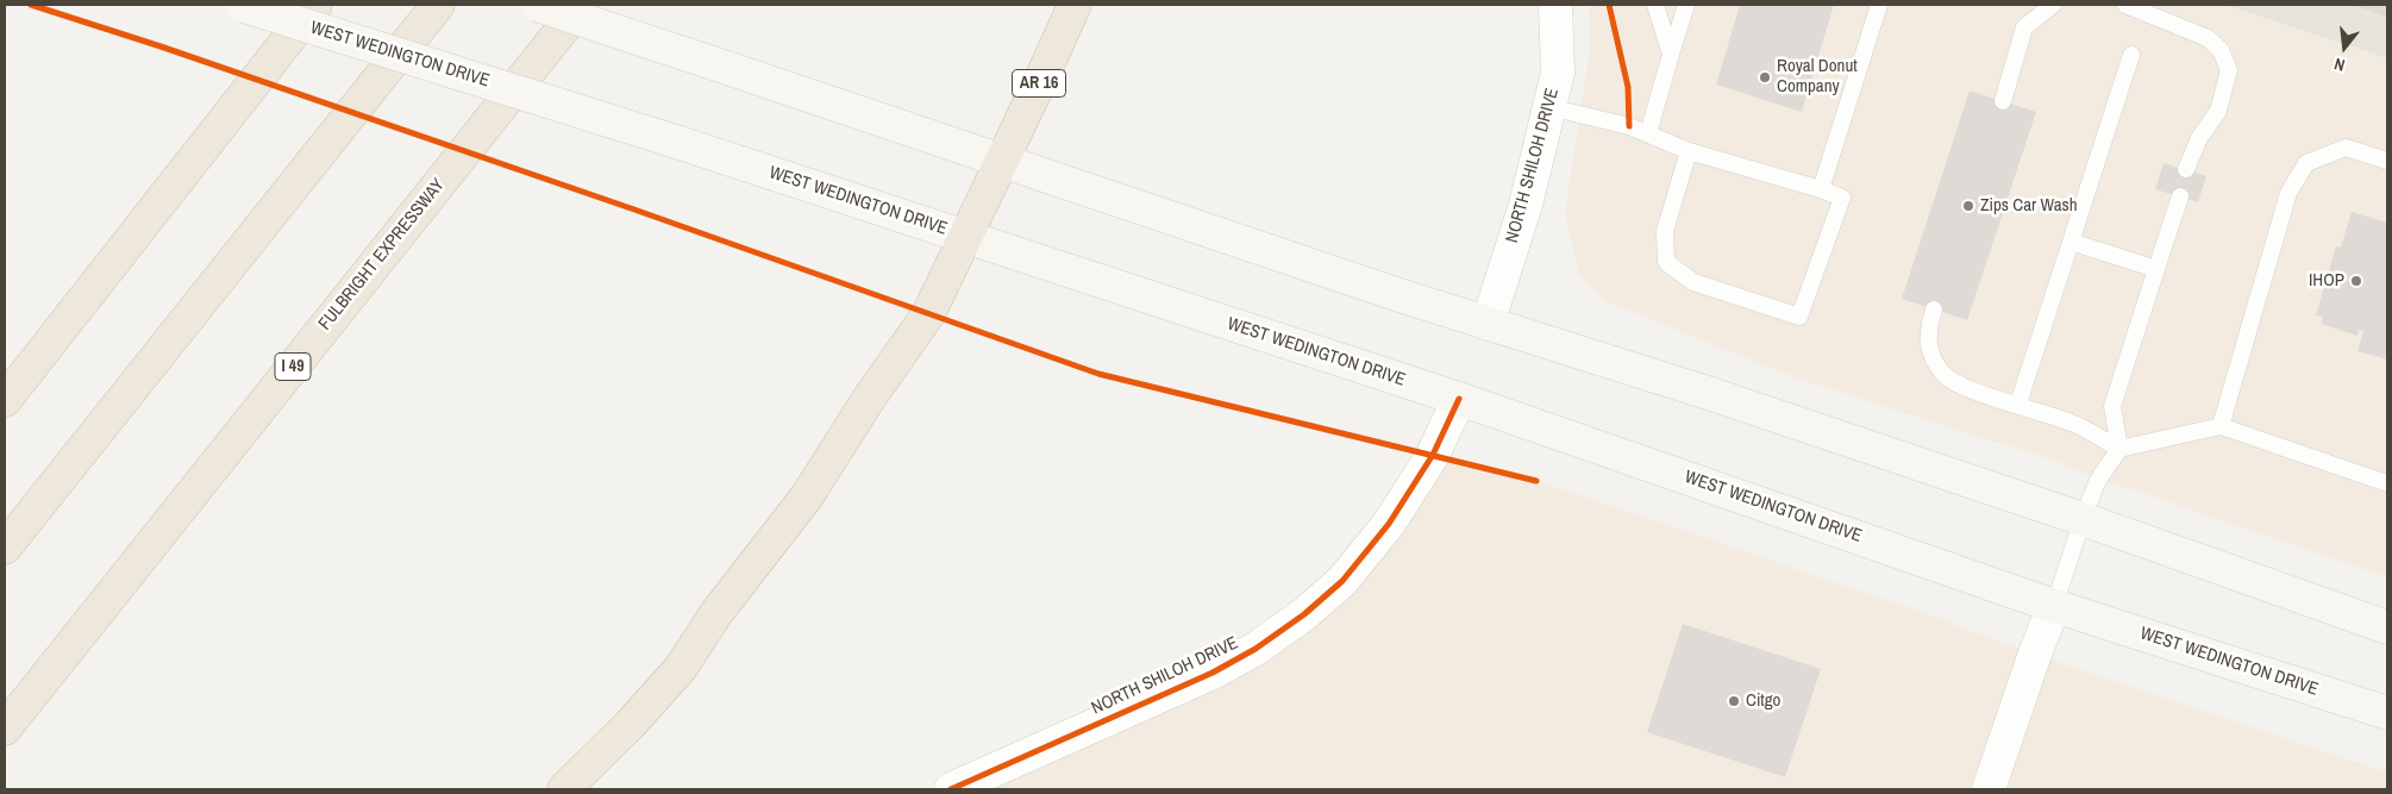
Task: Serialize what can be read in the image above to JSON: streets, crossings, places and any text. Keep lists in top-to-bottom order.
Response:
{
  "streets": {
    "highway": ["AR 16", "FULBRIGHT EXPRESSWAY", "I 49"],
    "main road": ["WEST WEDINGTON DRIVE"],
    "street": ["NORTH SHILOH DRIVE"]
  },
  "crossings": [
    ["WEST WEDINGTON DRIVE", "NORTH SHILOH DRIVE"]
  ],
  "places": [
    "Royal Donut Company",
    "Zips Car Wash",
    "IHOP",
    "Citgo"
  ],
  "north": "bottom"
}
